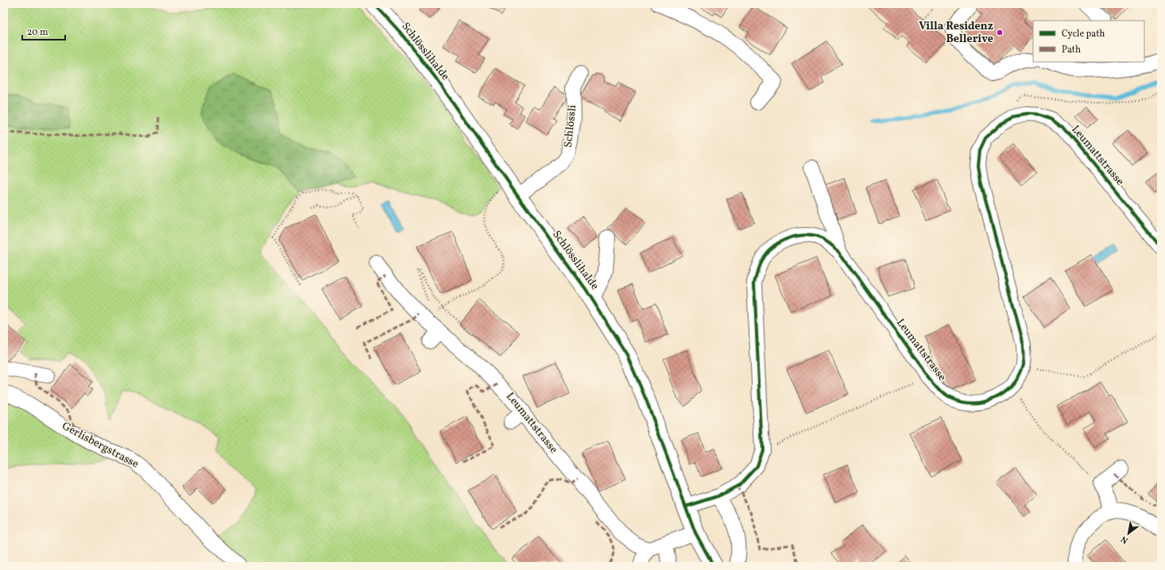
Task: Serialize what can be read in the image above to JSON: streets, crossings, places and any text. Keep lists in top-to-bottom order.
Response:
{
  "streets": {
    "main road": ["Schlösslihalde"],
    "street": ["Schlössli", "Leumattstrasse", "Gerlisbergstrasse"]
  },
  "crossings": [
    ["Schlösslihalde", "Schlössli"],
    ["Schlösslihalde", "Leumattstrasse"]
  ],
  "places": ["Villa Residenz Bellerive"],
  "legend": ["Cycle path", "Path"],
  "scale_bar": "20 m",
  "north": "bottom left"
}
